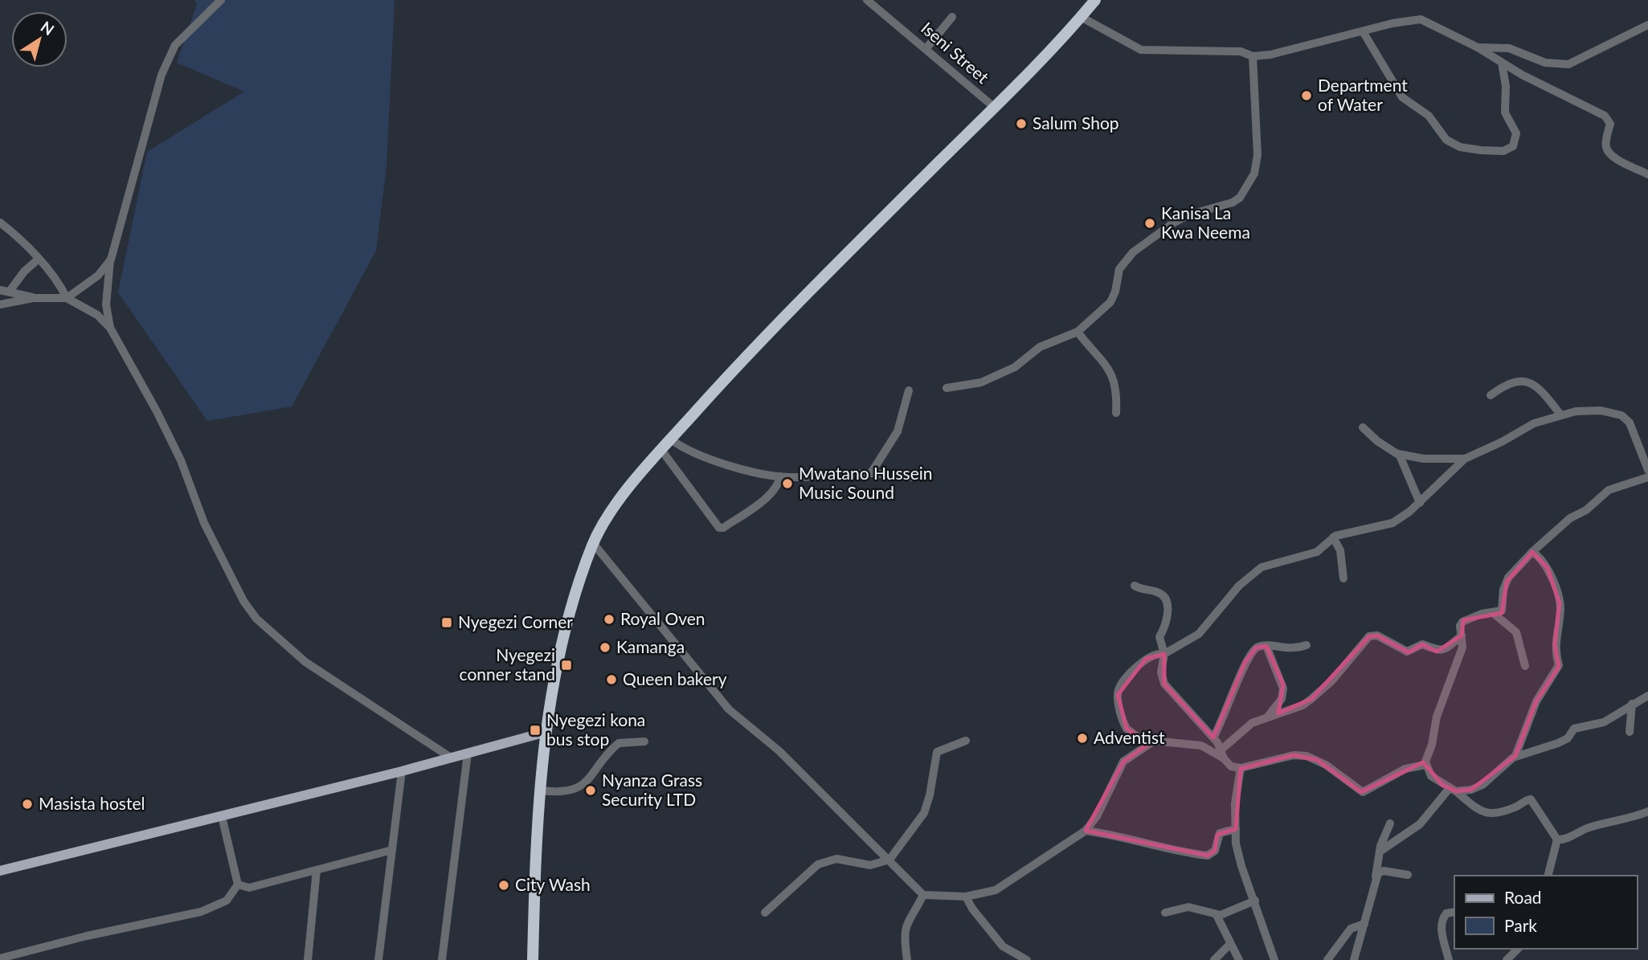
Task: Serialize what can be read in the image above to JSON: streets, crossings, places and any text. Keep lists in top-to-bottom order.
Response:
{
  "streets": {
    "street": ["Iseni Street"]
  },
  "places": {
    "other": [
      "Department of Water",
      "Salum Shop",
      "Kanisa La Kwa Neema",
      "Mwatano Hussein Music Sound",
      "Royal Oven",
      "Kamanga",
      "Queen bakery",
      "Adventist",
      "Nyanza Grass Security LTD",
      "Masista hostel",
      "City Wash"
    ],
    "transit": ["Nyegezi Corner", "Nyegezi conner stand", "Nyegezi kona bus stop"]
  },
  "legend": ["Road", "Park"],
  "north": "top right"
}
